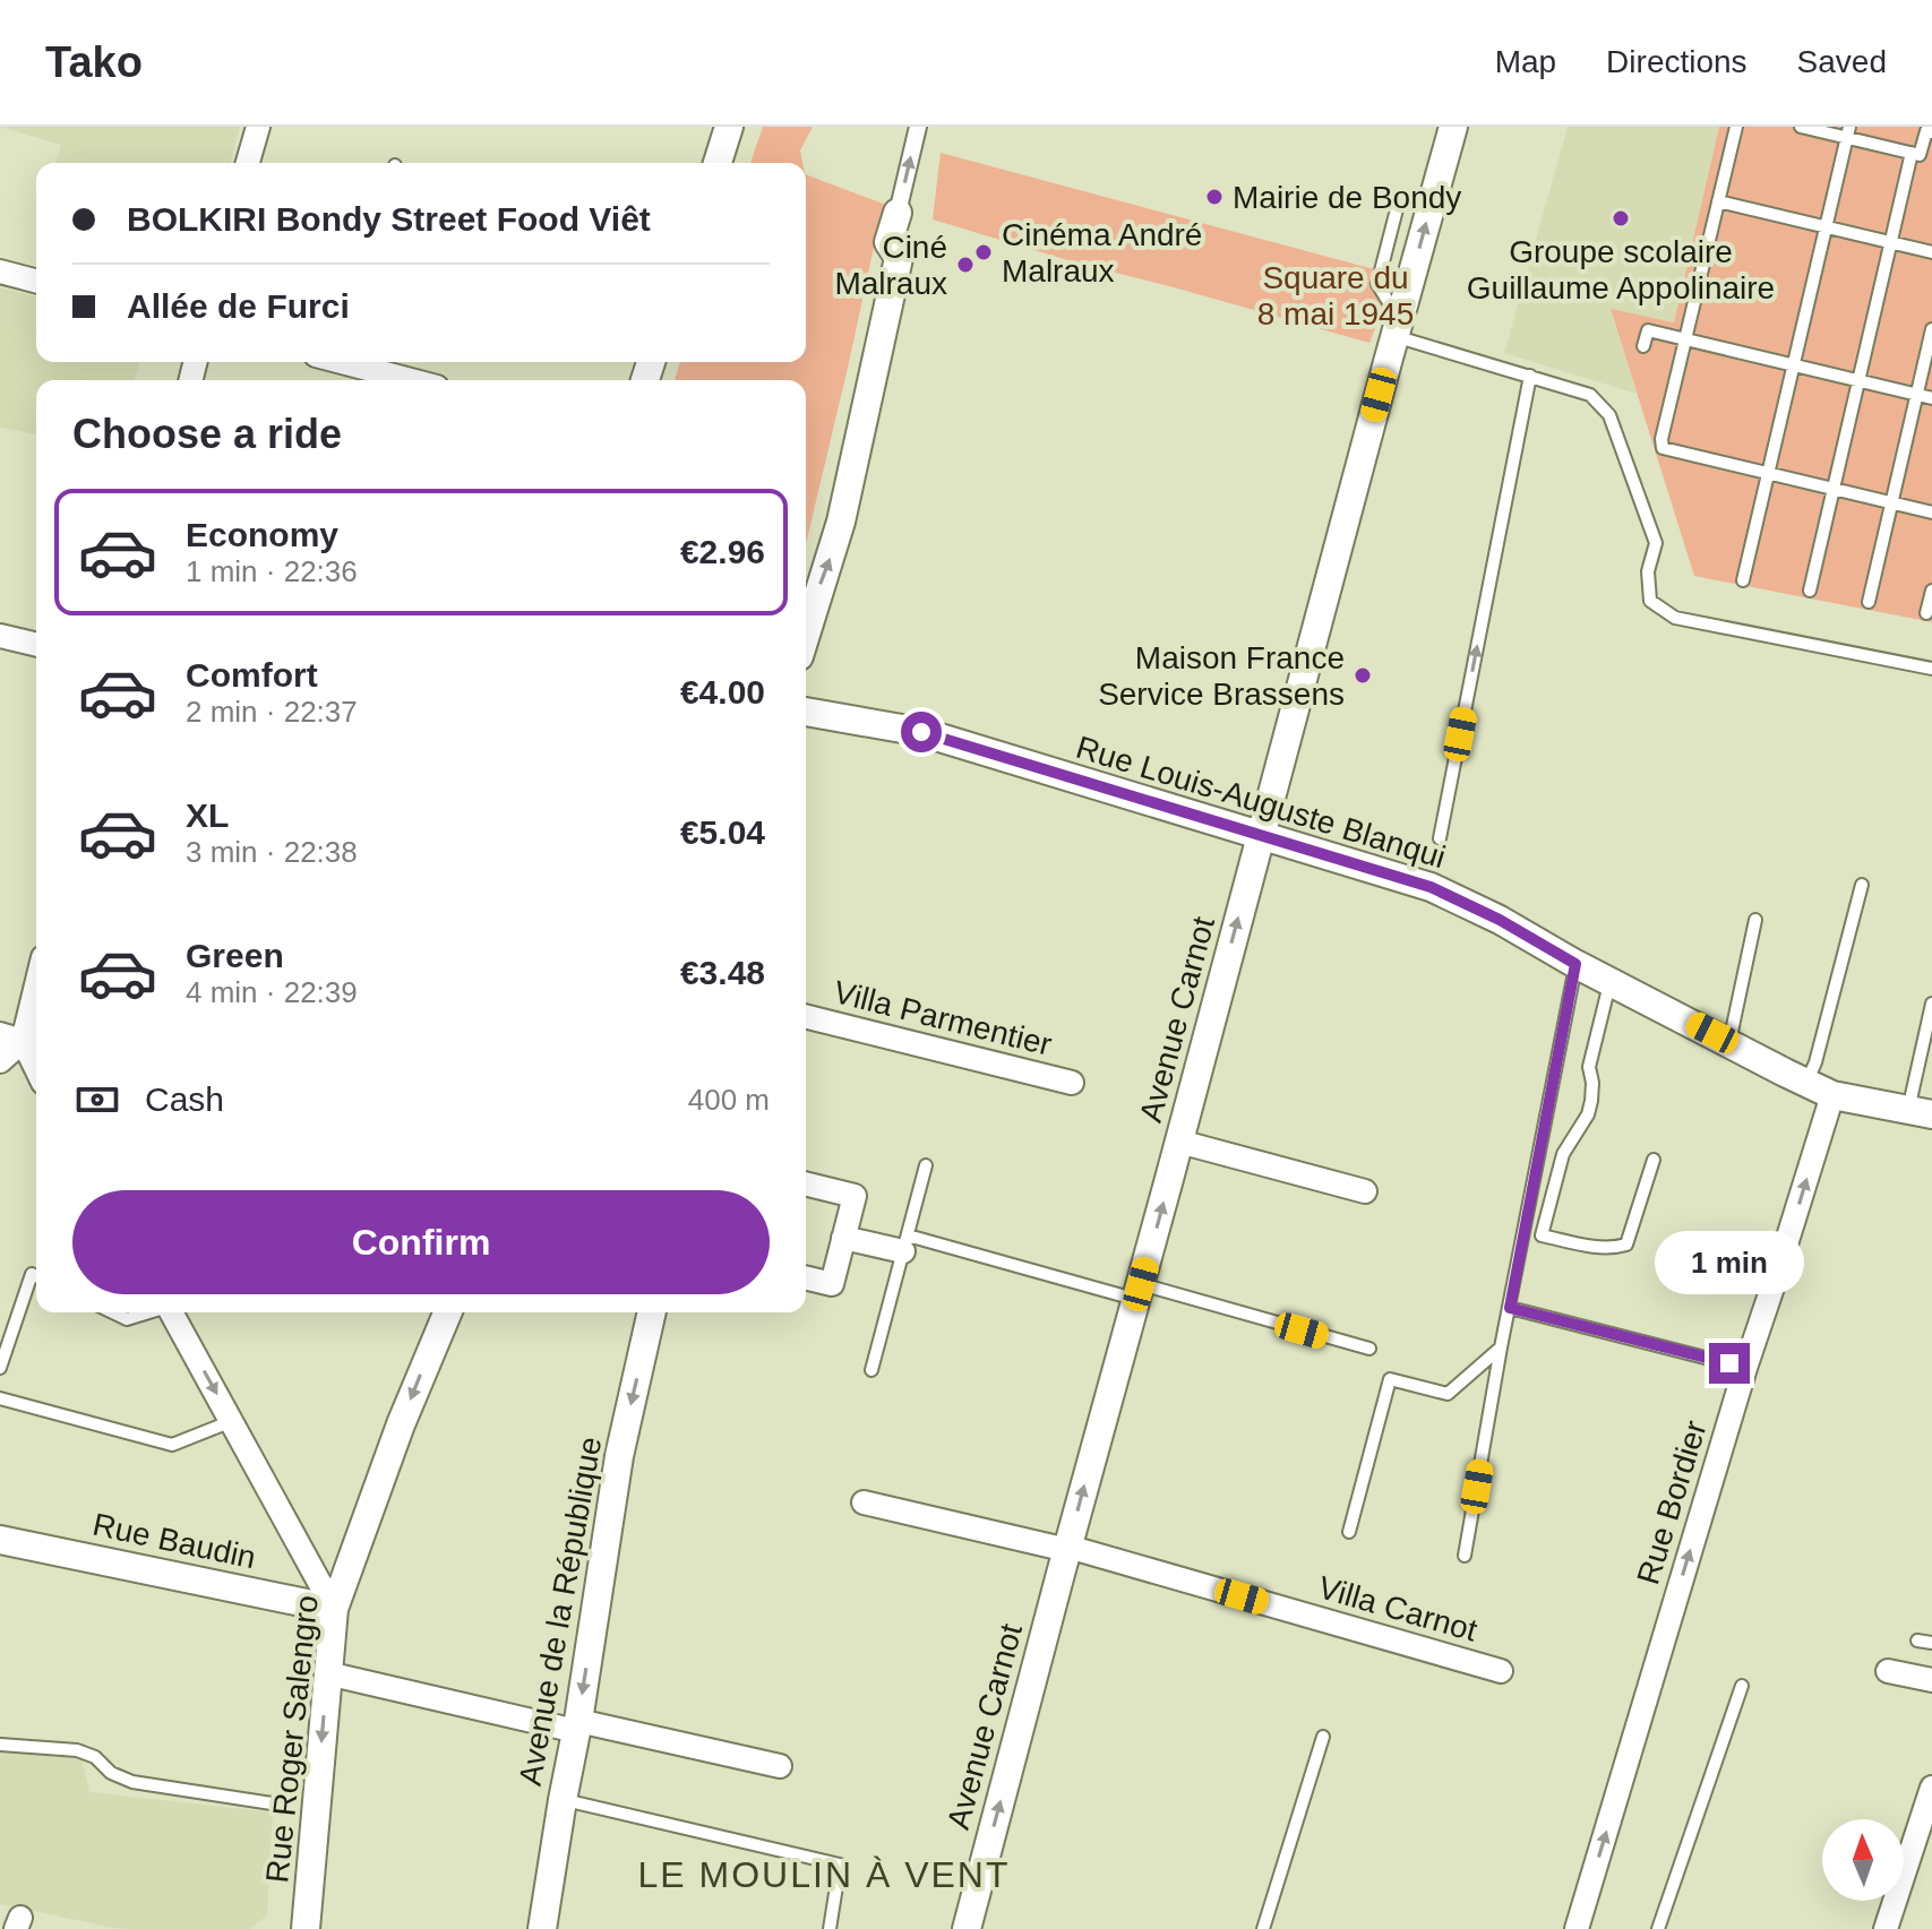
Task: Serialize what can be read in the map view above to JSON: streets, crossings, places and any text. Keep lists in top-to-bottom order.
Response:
{
  "streets": {
    "street": [
      "Rue Louis-Auguste Blanqui",
      "Villa Parmentier",
      "Avenue Carnot",
      "Rue Bordier",
      "Rue Baudin",
      "Villa Carnot",
      "Avenue de la République",
      "Rue Roger Salengro"
    ]
  },
  "crossings": [
    ["Rue Louis-Auguste Blanqui", "Avenue Carnot"],
    ["Rue Louis-Auguste Blanqui", "Rue Bordier"],
    ["Avenue Carnot", "Villa Carnot"],
    ["Rue Baudin", "Rue Roger Salengro"]
  ],
  "one_way": [
    "Avenue Carnot",
    "Rue Bordier",
    "Avenue de la République",
    "Rue Roger Salengro"
  ],
  "districts": ["LE MOULIN À VENT"],
  "parks": ["Square du 8 mai 1945"],
  "places": [
    "Mairie de Bondy",
    "Groupe scolaire Guillaume Appolinaire",
    "Cinéma André Malraux",
    "Ciné Malraux",
    "Maison France Service Brassens"
  ],
  "north": "top",
  "page": {
    "header": "Tako",
    "nav": ["Map", "Directions", "Saved"],
    "banner": ["BOLKIRI Bondy Street Food Viêt", "Allée de Furci"],
    "heading": "Choose a ride",
    "list": [
      {
        "name": "Economy",
        "note": "1 min · 22:36",
        "value": "€2.96"
      },
      {
        "name": "Comfort",
        "note": "2 min · 22:37",
        "value": "€4.00"
      },
      {
        "name": "XL",
        "note": "3 min · 22:38",
        "value": "€5.04"
      },
      {
        "name": "Green",
        "note": "4 min · 22:39",
        "value": "€3.48"
      }
    ],
    "pay": ["Cash", "400 m"],
    "buttons": "Confirm",
    "bubble": "1 min"
  }
}
